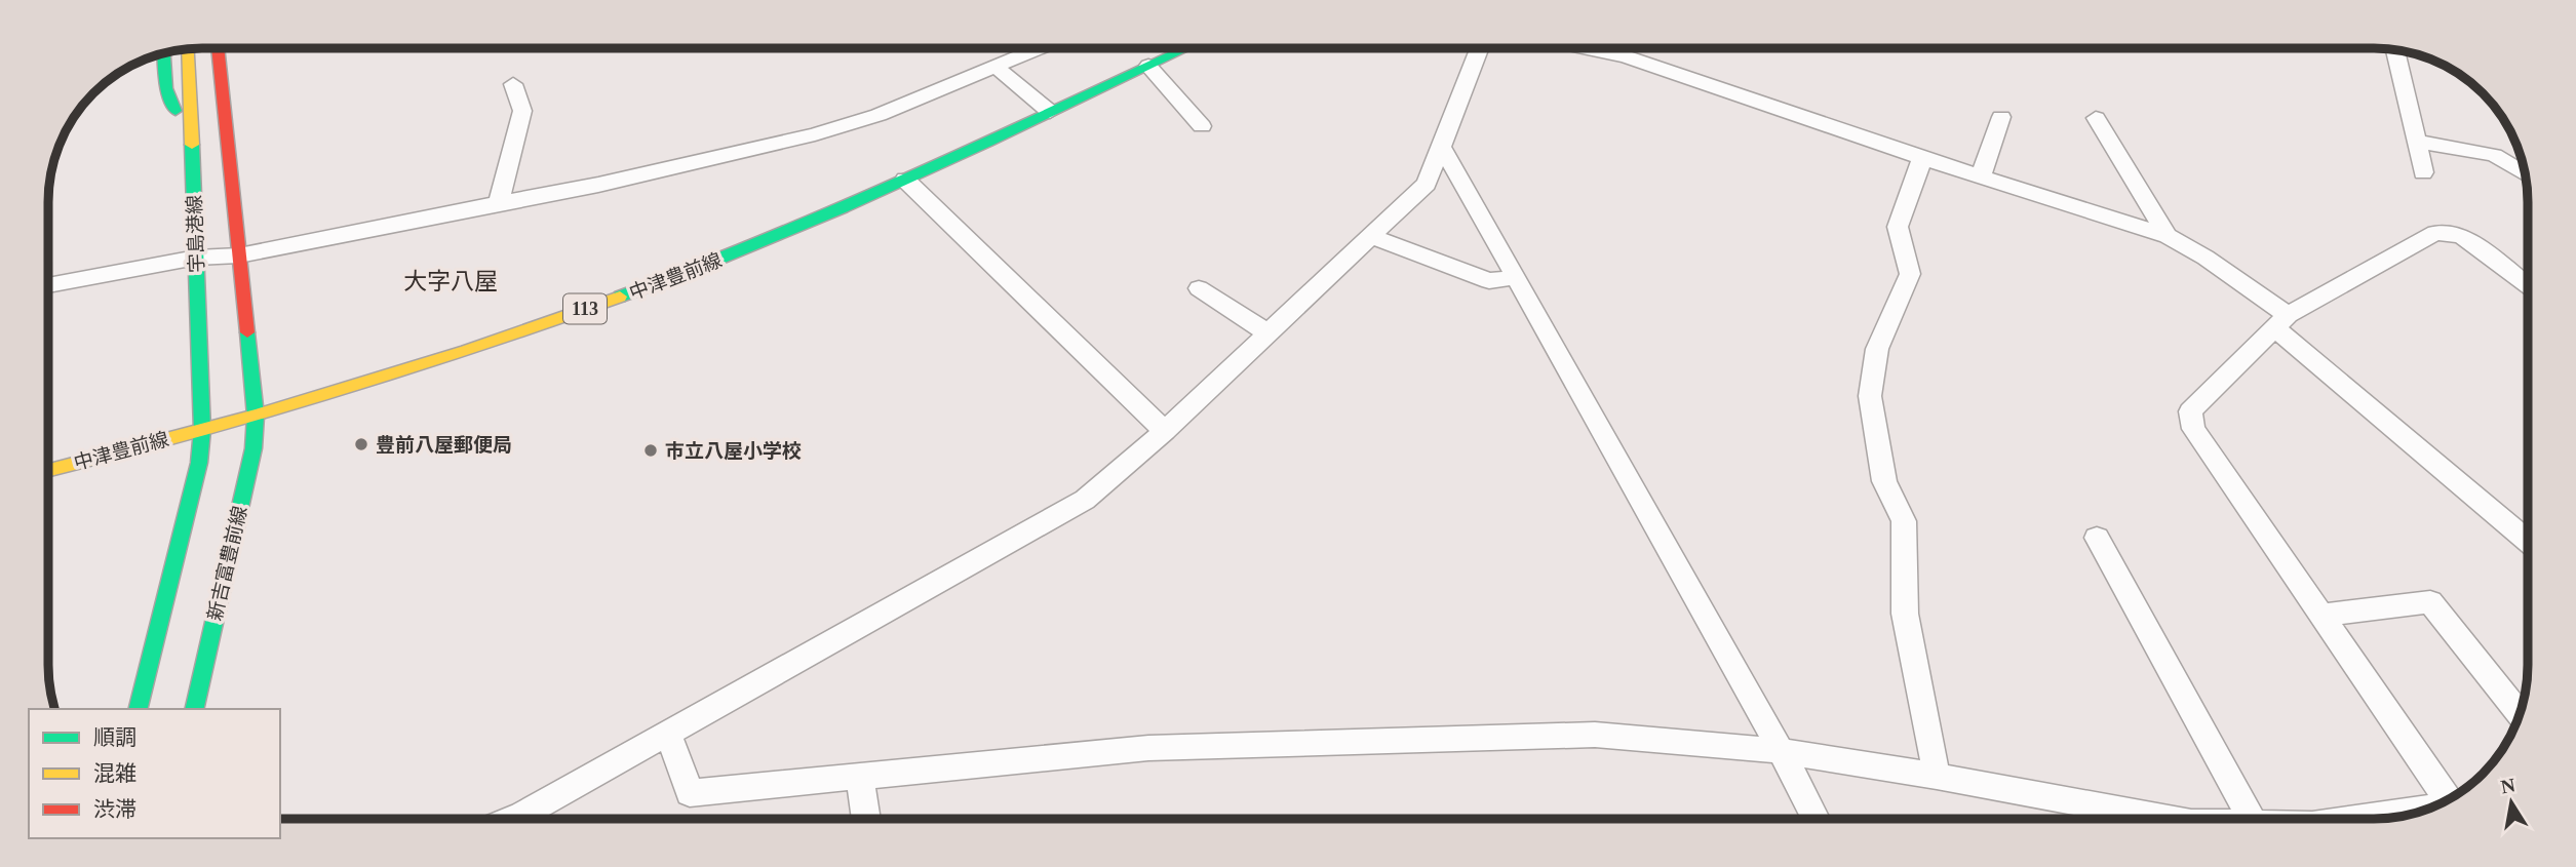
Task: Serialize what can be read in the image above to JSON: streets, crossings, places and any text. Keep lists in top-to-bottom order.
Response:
{
  "streets": {
    "main road": [
      "宇島港線",
      "中津豊前線",
      "113",
      "新吉富豊前線"
    ]
  },
  "crossings": [
    ["宇島港線", "中津豊前線"],
    ["宇島港線", "新吉富豊前線"],
    ["中津豊前線", "新吉富豊前線"]
  ],
  "districts": ["大字八屋"],
  "places": ["豊前八屋郵便局", "市立八屋小学校"],
  "legend": ["順調", "混雑", "渋滞"],
  "north": "top"
}
